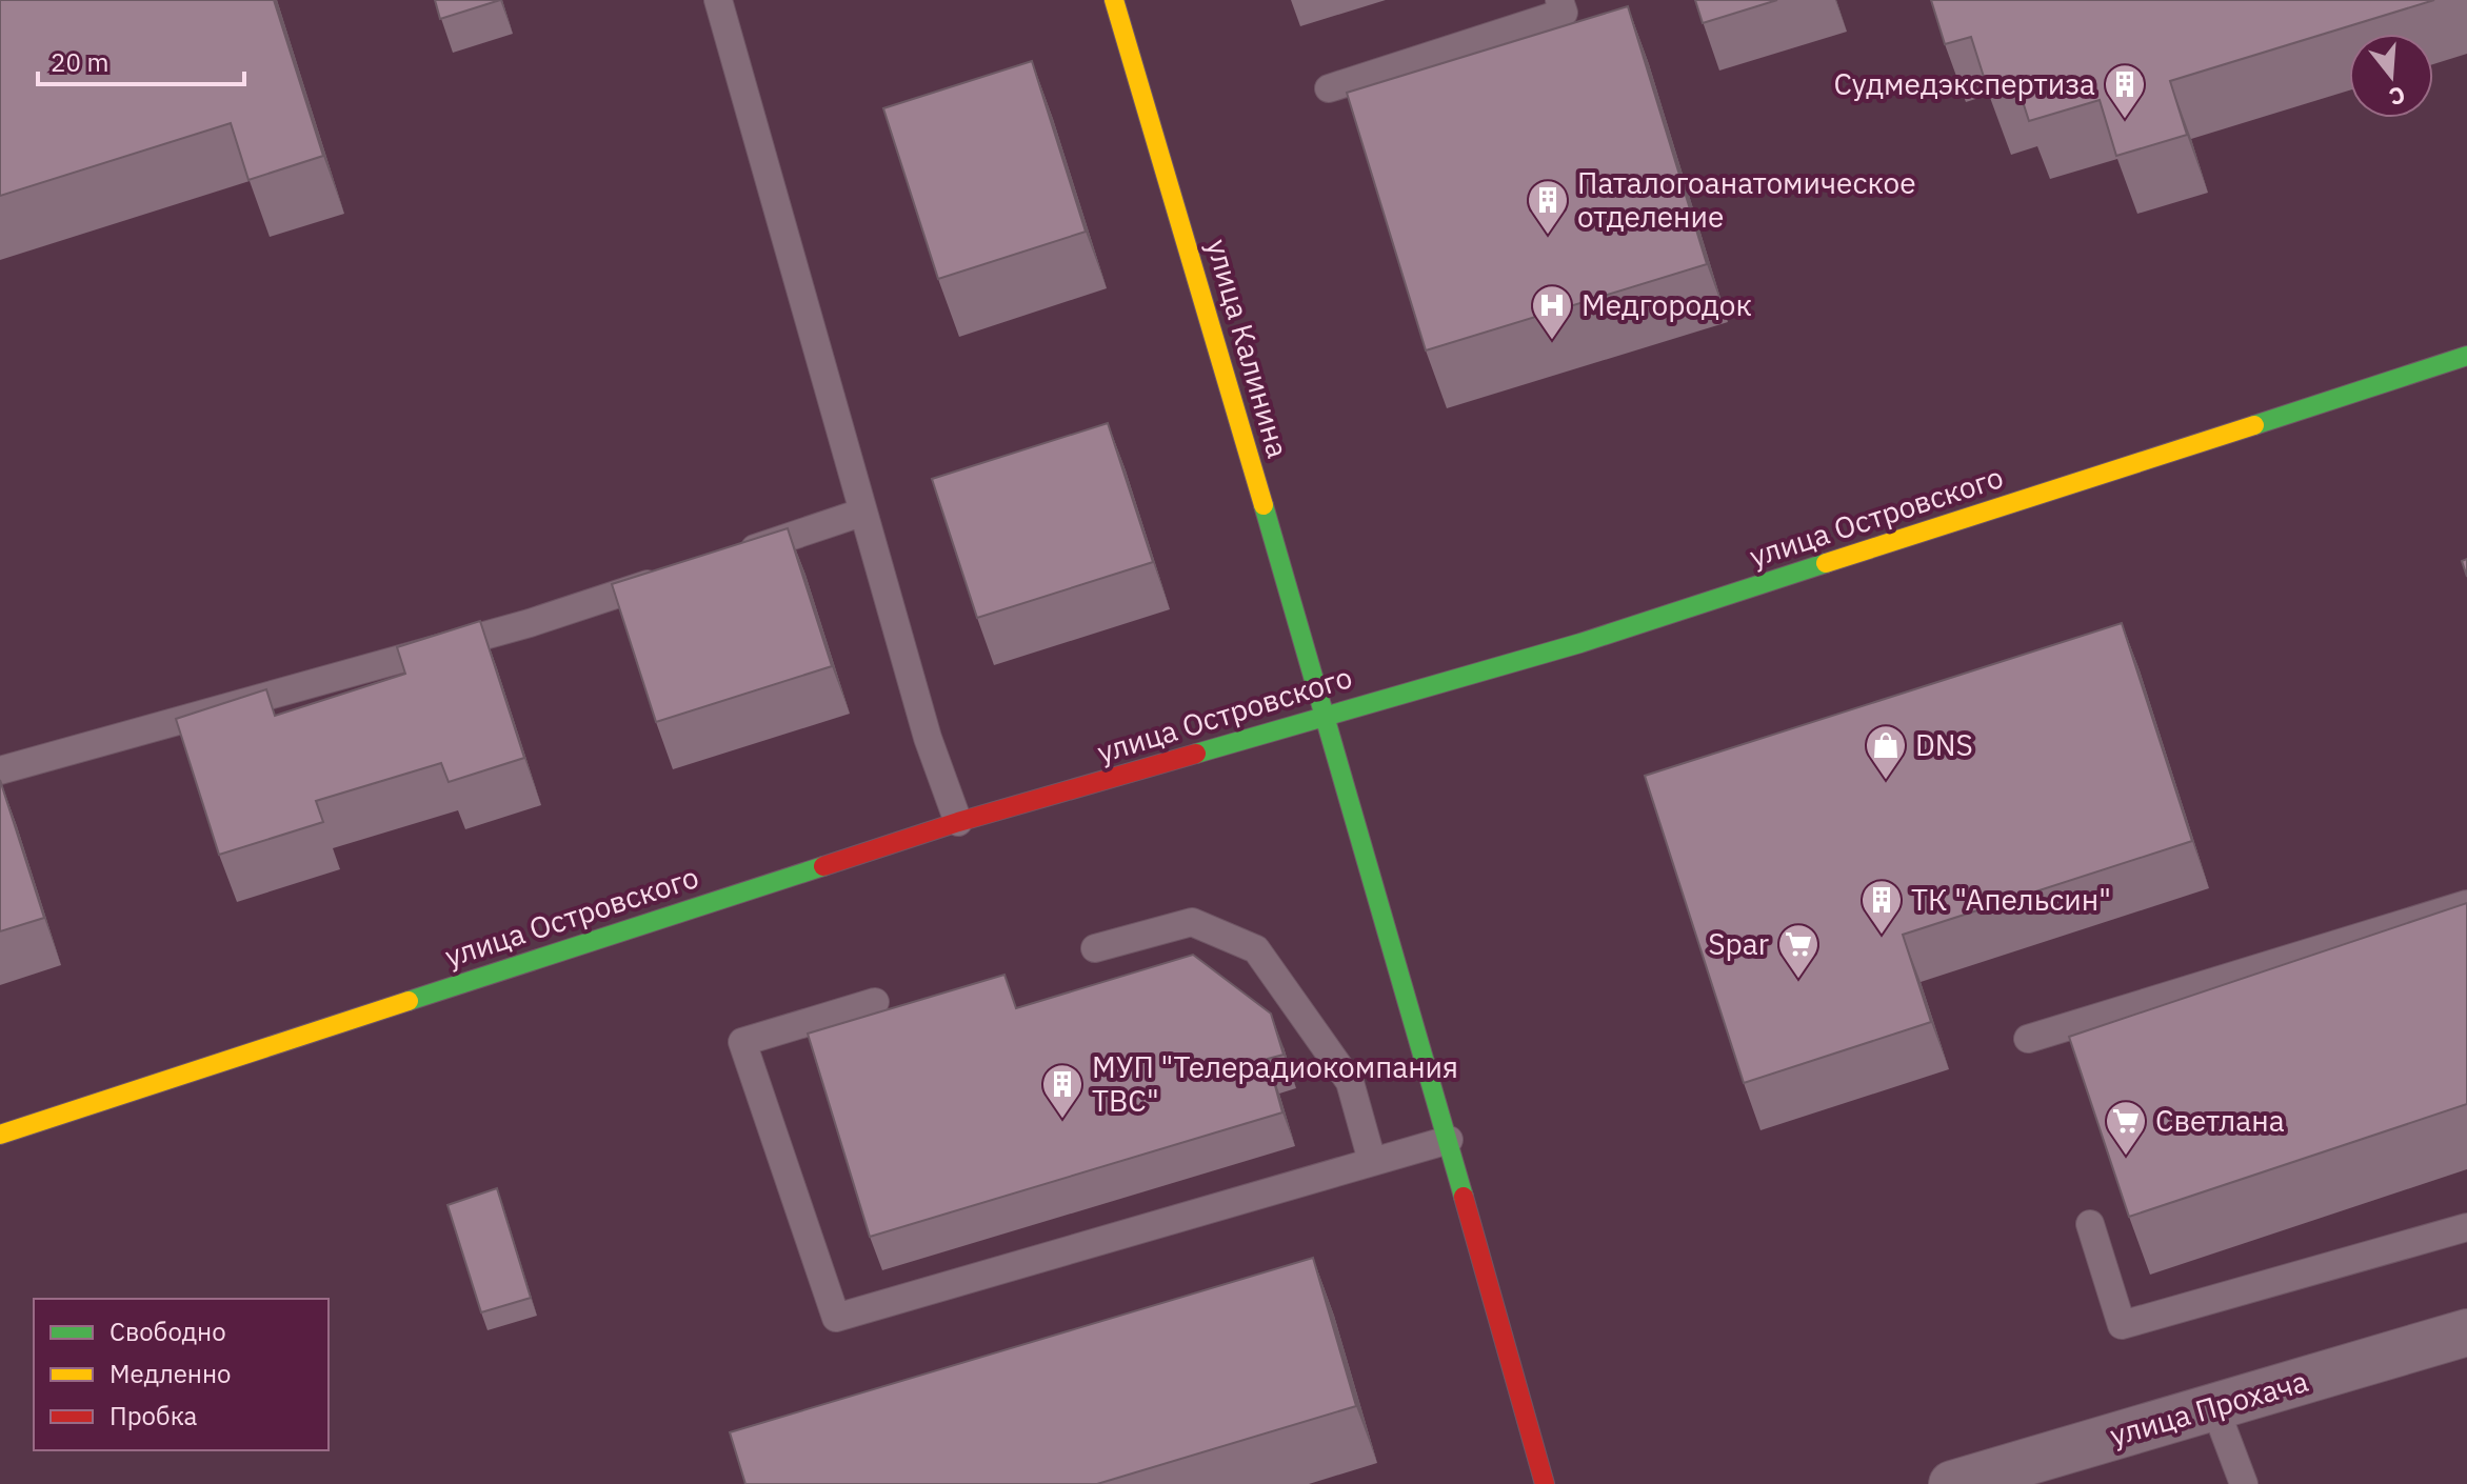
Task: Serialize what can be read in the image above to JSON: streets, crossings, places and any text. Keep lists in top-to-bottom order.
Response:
{
  "streets": {
    "street": ["улица Калинина", "улица Островского", "улица Прохача"]
  },
  "crossings": [
    ["улица Калинина", "улица Островского"]
  ],
  "places": {
    "building": [
      "Судмедэкспертиза",
      "Паталогоанатомическое отделение",
      "ТК \"Апельсин\"",
      "МУП \"Телерадиокомпания ТВС\""
    ],
    "hospital": ["Медгородок"],
    "shop": ["DNS"],
    "supermarket": ["Spar", "Светлана"]
  },
  "legend": ["Свободно", "Медленно", "Пробка"],
  "scale_bar": "20 m",
  "north": "bottom"
}
